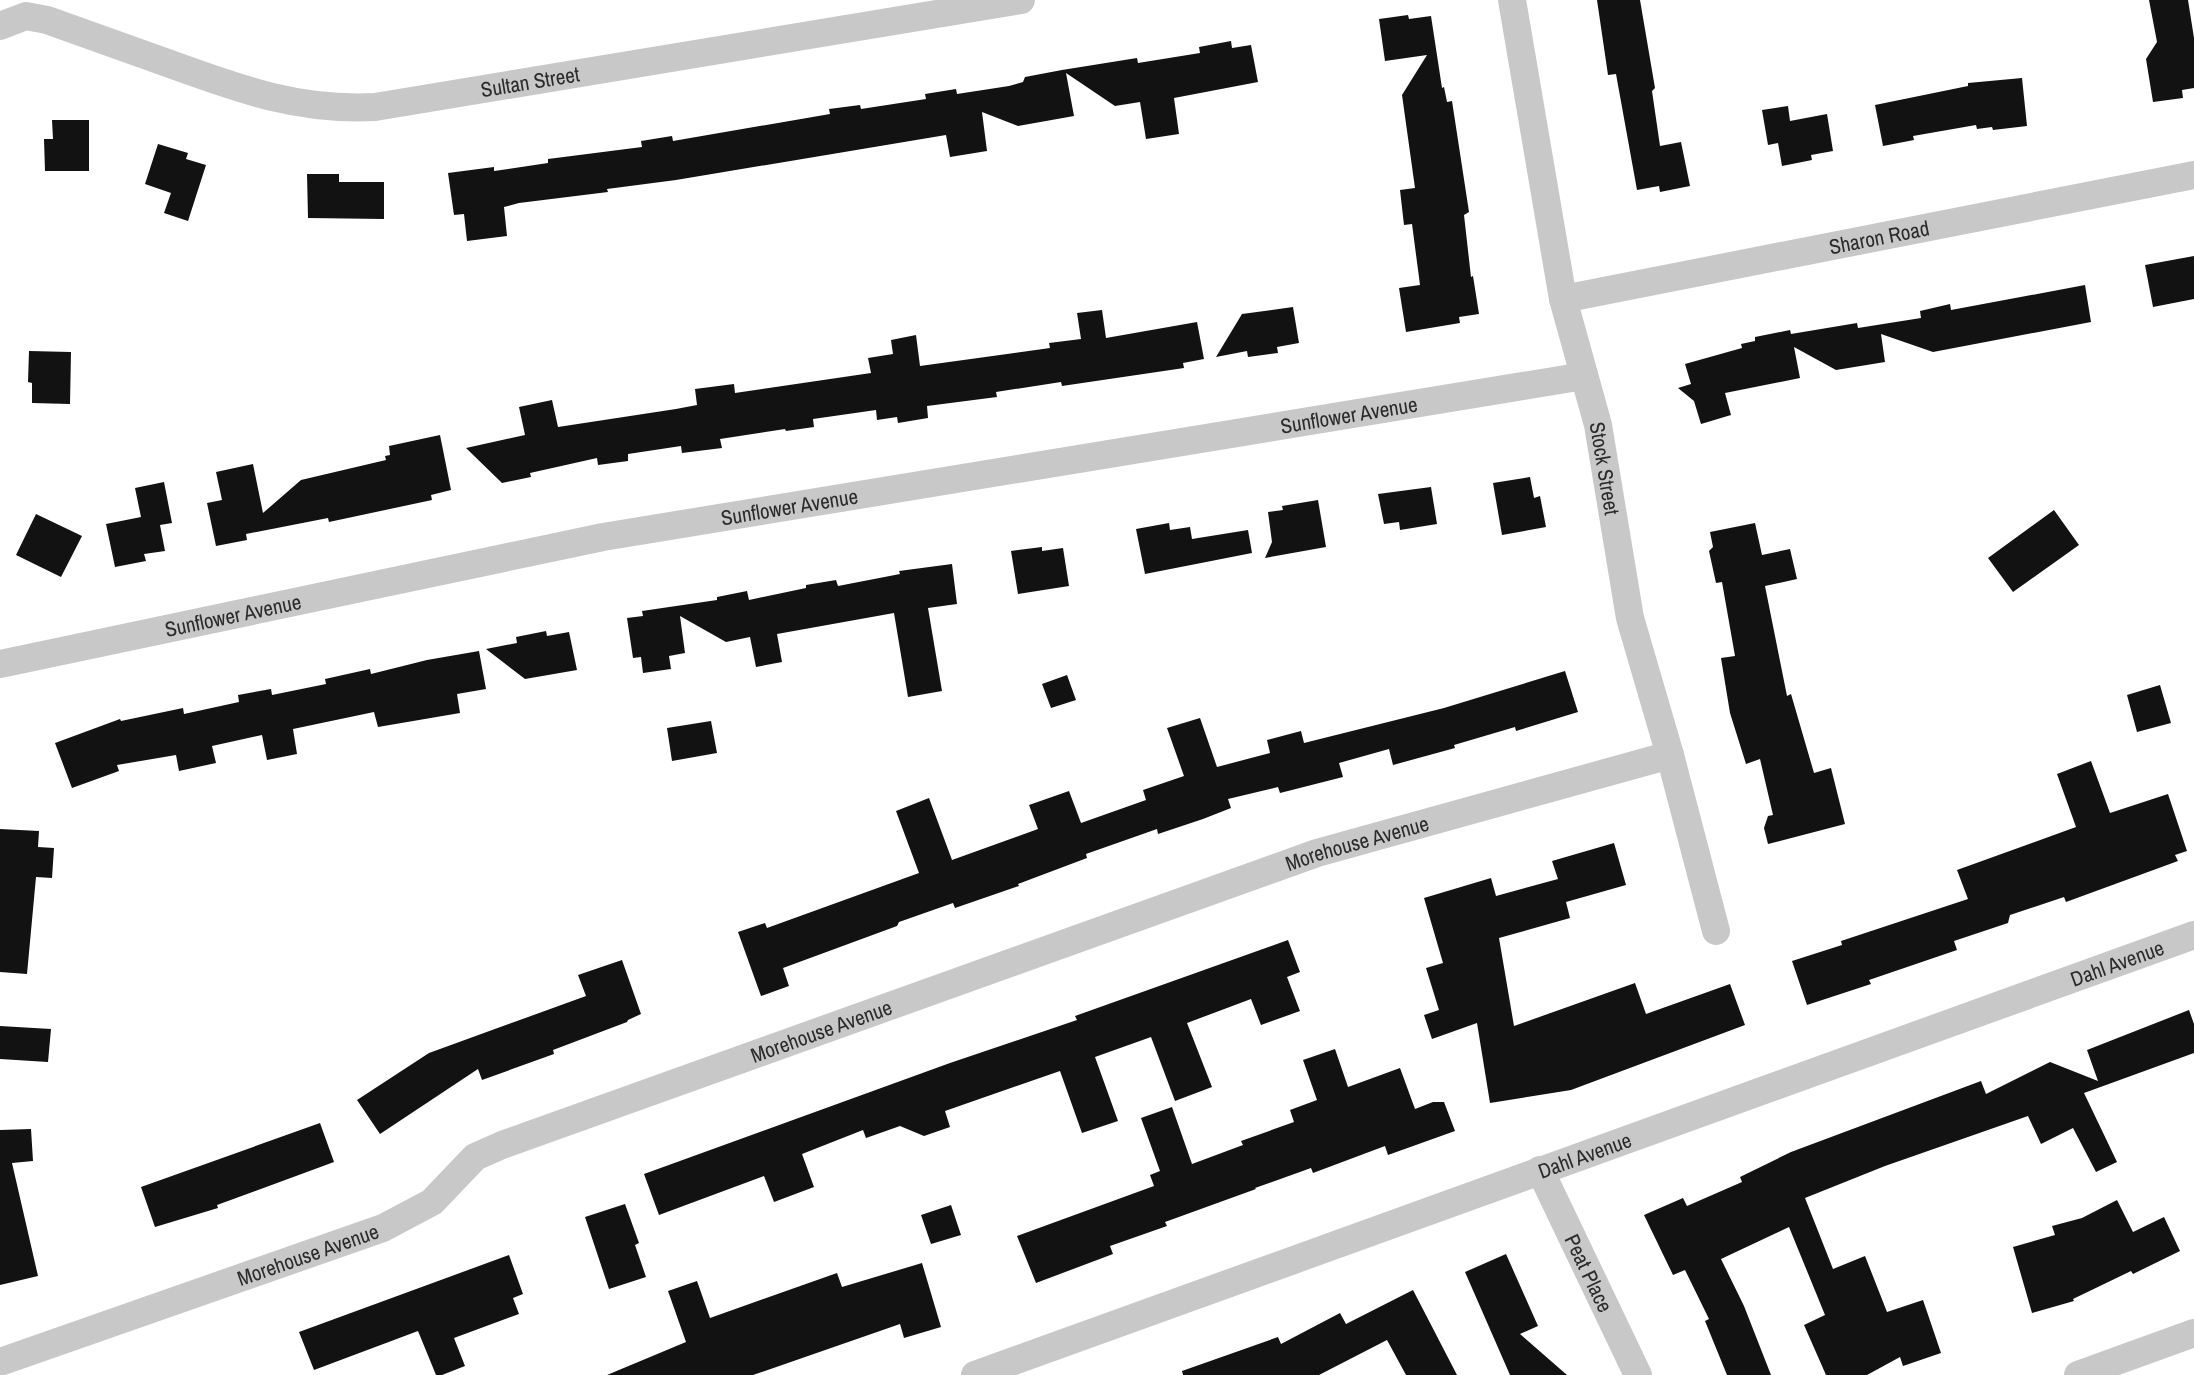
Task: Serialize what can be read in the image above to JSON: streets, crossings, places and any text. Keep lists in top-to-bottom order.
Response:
{
  "streets": {
    "street": [
      "Sultan Street",
      "Sharon Road",
      "Sunflower Avenue",
      "Stock Street",
      "Morehouse Avenue",
      "Dahl Avenue",
      "Peat Place"
    ]
  },
  "crossings": [
    ["Sharon Road", "Stock Street"],
    ["Sunflower Avenue", "Stock Street"],
    ["Stock Street", "Morehouse Avenue"],
    ["Dahl Avenue", "Peat Place"]
  ]
}
